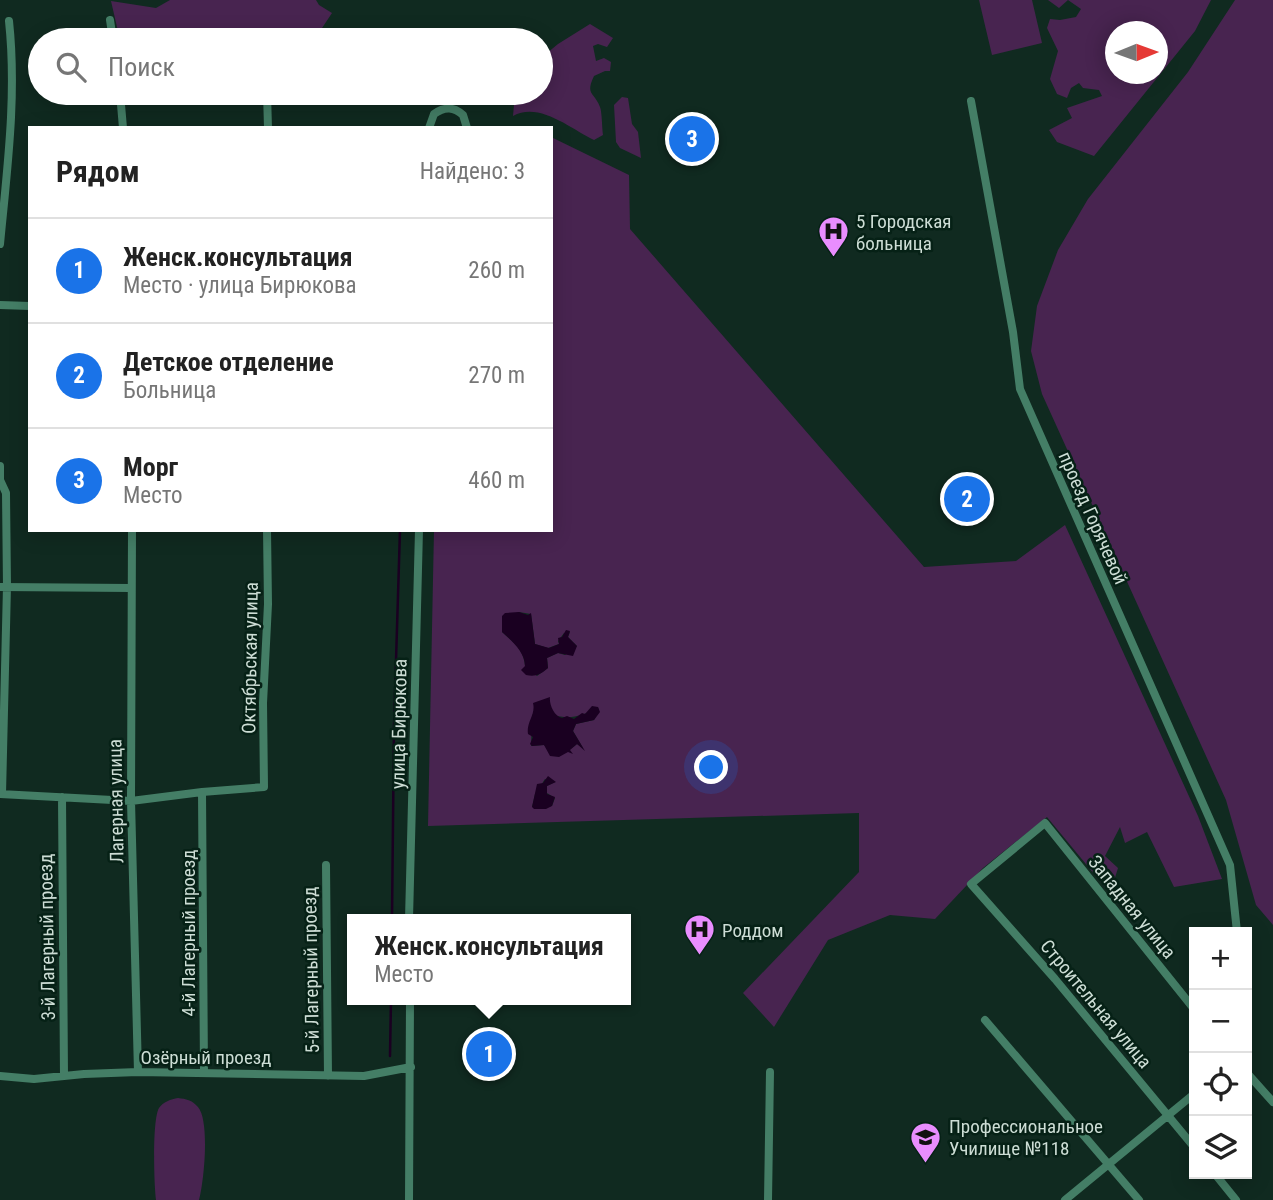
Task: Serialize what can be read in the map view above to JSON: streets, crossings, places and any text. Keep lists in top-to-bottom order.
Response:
{
  "streets": {
    "street": [
      "проезд Горячевой",
      "Октябрьская улица",
      "улица Бирюкова",
      "Лагерная улица",
      "Западная улица",
      "4-й Лагерный проезд",
      "3-й Лагерный проезд",
      "5-й Лагерный проезд",
      "Строительная улица",
      "Озёрный проезд"
    ]
  },
  "crossings": [
    ["Октябрьская улица", "4-й Лагерный проезд"],
    ["Лагерная улица", "Озёрный проезд"],
    ["Западная улица", "Строительная улица"],
    ["4-й Лагерный проезд", "Озёрный проезд"],
    ["3-й Лагерный проезд", "Озёрный проезд"],
    ["5-й Лагерный проезд", "Озёрный проезд"]
  ],
  "places": {
    "hospital": ["5 Городская больница", "Роддом"],
    "school or university": ["Профессиональное Училище №118"]
  },
  "north": "right",
  "page": {
    "search": "Поиск",
    "pins": ["3", "2", "1"],
    "heading": ["Рядом", "Найдено: 3"],
    "list": [
      {
        "mark": "1",
        "name": "Женск.консультация",
        "note": "Место · улица Бирюкова",
        "value": "260 m"
      },
      {
        "mark": "2",
        "name": "Детское отделение",
        "note": "Больница",
        "value": "270 m"
      },
      {
        "mark": "3",
        "name": "Морг",
        "note": "Место",
        "value": "460 m"
      }
    ],
    "popup": ["Женск.консультация", "Место"],
    "map_buttons": ["+", "−"]
  }
}
